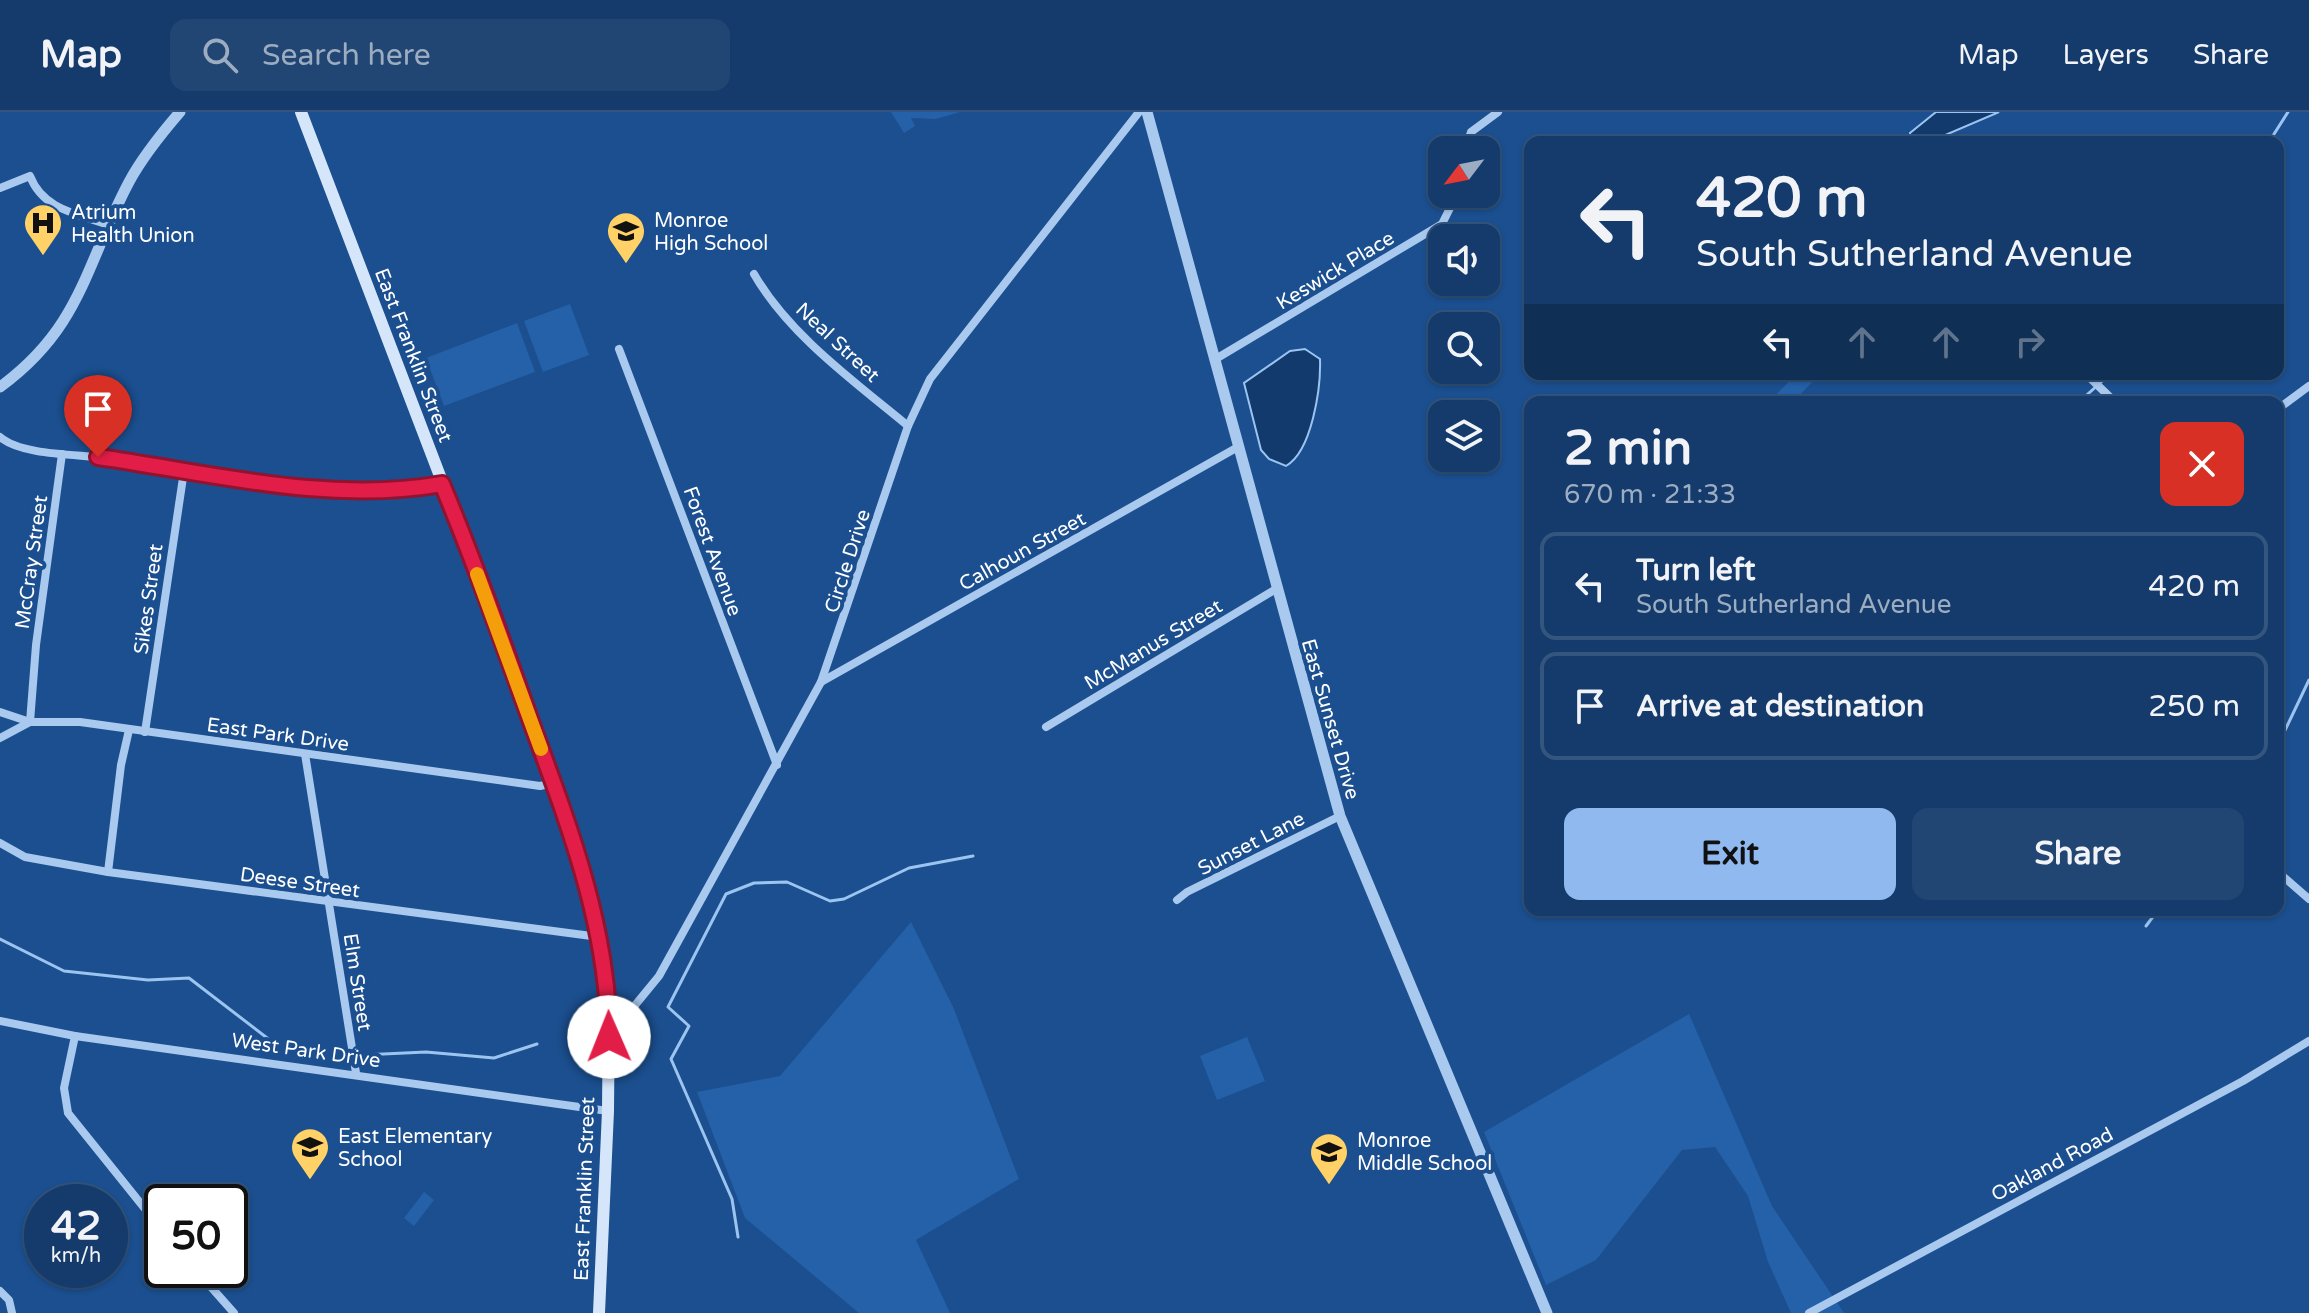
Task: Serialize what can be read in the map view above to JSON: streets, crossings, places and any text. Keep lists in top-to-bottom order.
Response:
{
  "streets": {
    "main road": ["East Franklin Street"],
    "street": [
      "Keswick Place",
      "Neal Street",
      "Forest Avenue",
      "Calhoun Street",
      "Circle Drive",
      "McCray Street",
      "Sikes Street",
      "McManus Street",
      "East Sunset Drive",
      "East Park Drive",
      "Sunset Lane",
      "Deese Street",
      "Elm Street",
      "West Park Drive",
      "Oakland Road"
    ]
  },
  "crossings": [
    ["Keswick Place", "East Sunset Drive"],
    ["Neal Street", "Circle Drive"],
    ["East Franklin Street", "Circle Drive"],
    ["East Franklin Street", "East Park Drive"],
    ["East Franklin Street", "Deese Street"],
    ["East Franklin Street", "West Park Drive"],
    ["Forest Avenue", "Circle Drive"],
    ["Calhoun Street", "Circle Drive"],
    ["Calhoun Street", "East Sunset Drive"],
    ["McCray Street", "East Park Drive"],
    ["Sikes Street", "East Park Drive"],
    ["McManus Street", "East Sunset Drive"],
    ["East Sunset Drive", "Sunset Lane"],
    ["East Park Drive", "Elm Street"],
    ["Deese Street", "Elm Street"],
    ["Elm Street", "West Park Drive"]
  ],
  "places": {
    "hospital": ["Atrium Health Union"],
    "school or university": ["Monroe High School", "East Elementary School", "Monroe Middle School"]
  },
  "north": "bottom left",
  "page": {
    "header": "Map",
    "search": "Search here",
    "nav": ["Map", "Layers", "Share"],
    "turn": ["420 m", "South Sutherland Avenue"],
    "heading": ["2 min", "670 m · 21:33"],
    "list": [
      {
        "name": "Turn left",
        "note": "South Sutherland Avenue",
        "value": "420 m"
      },
      {
        "name": "Arrive at destination",
        "value": "250 m"
      }
    ],
    "buttons": ["Exit", "Share"],
    "speed": "42 km/h",
    "limit": "50"
  }
}
